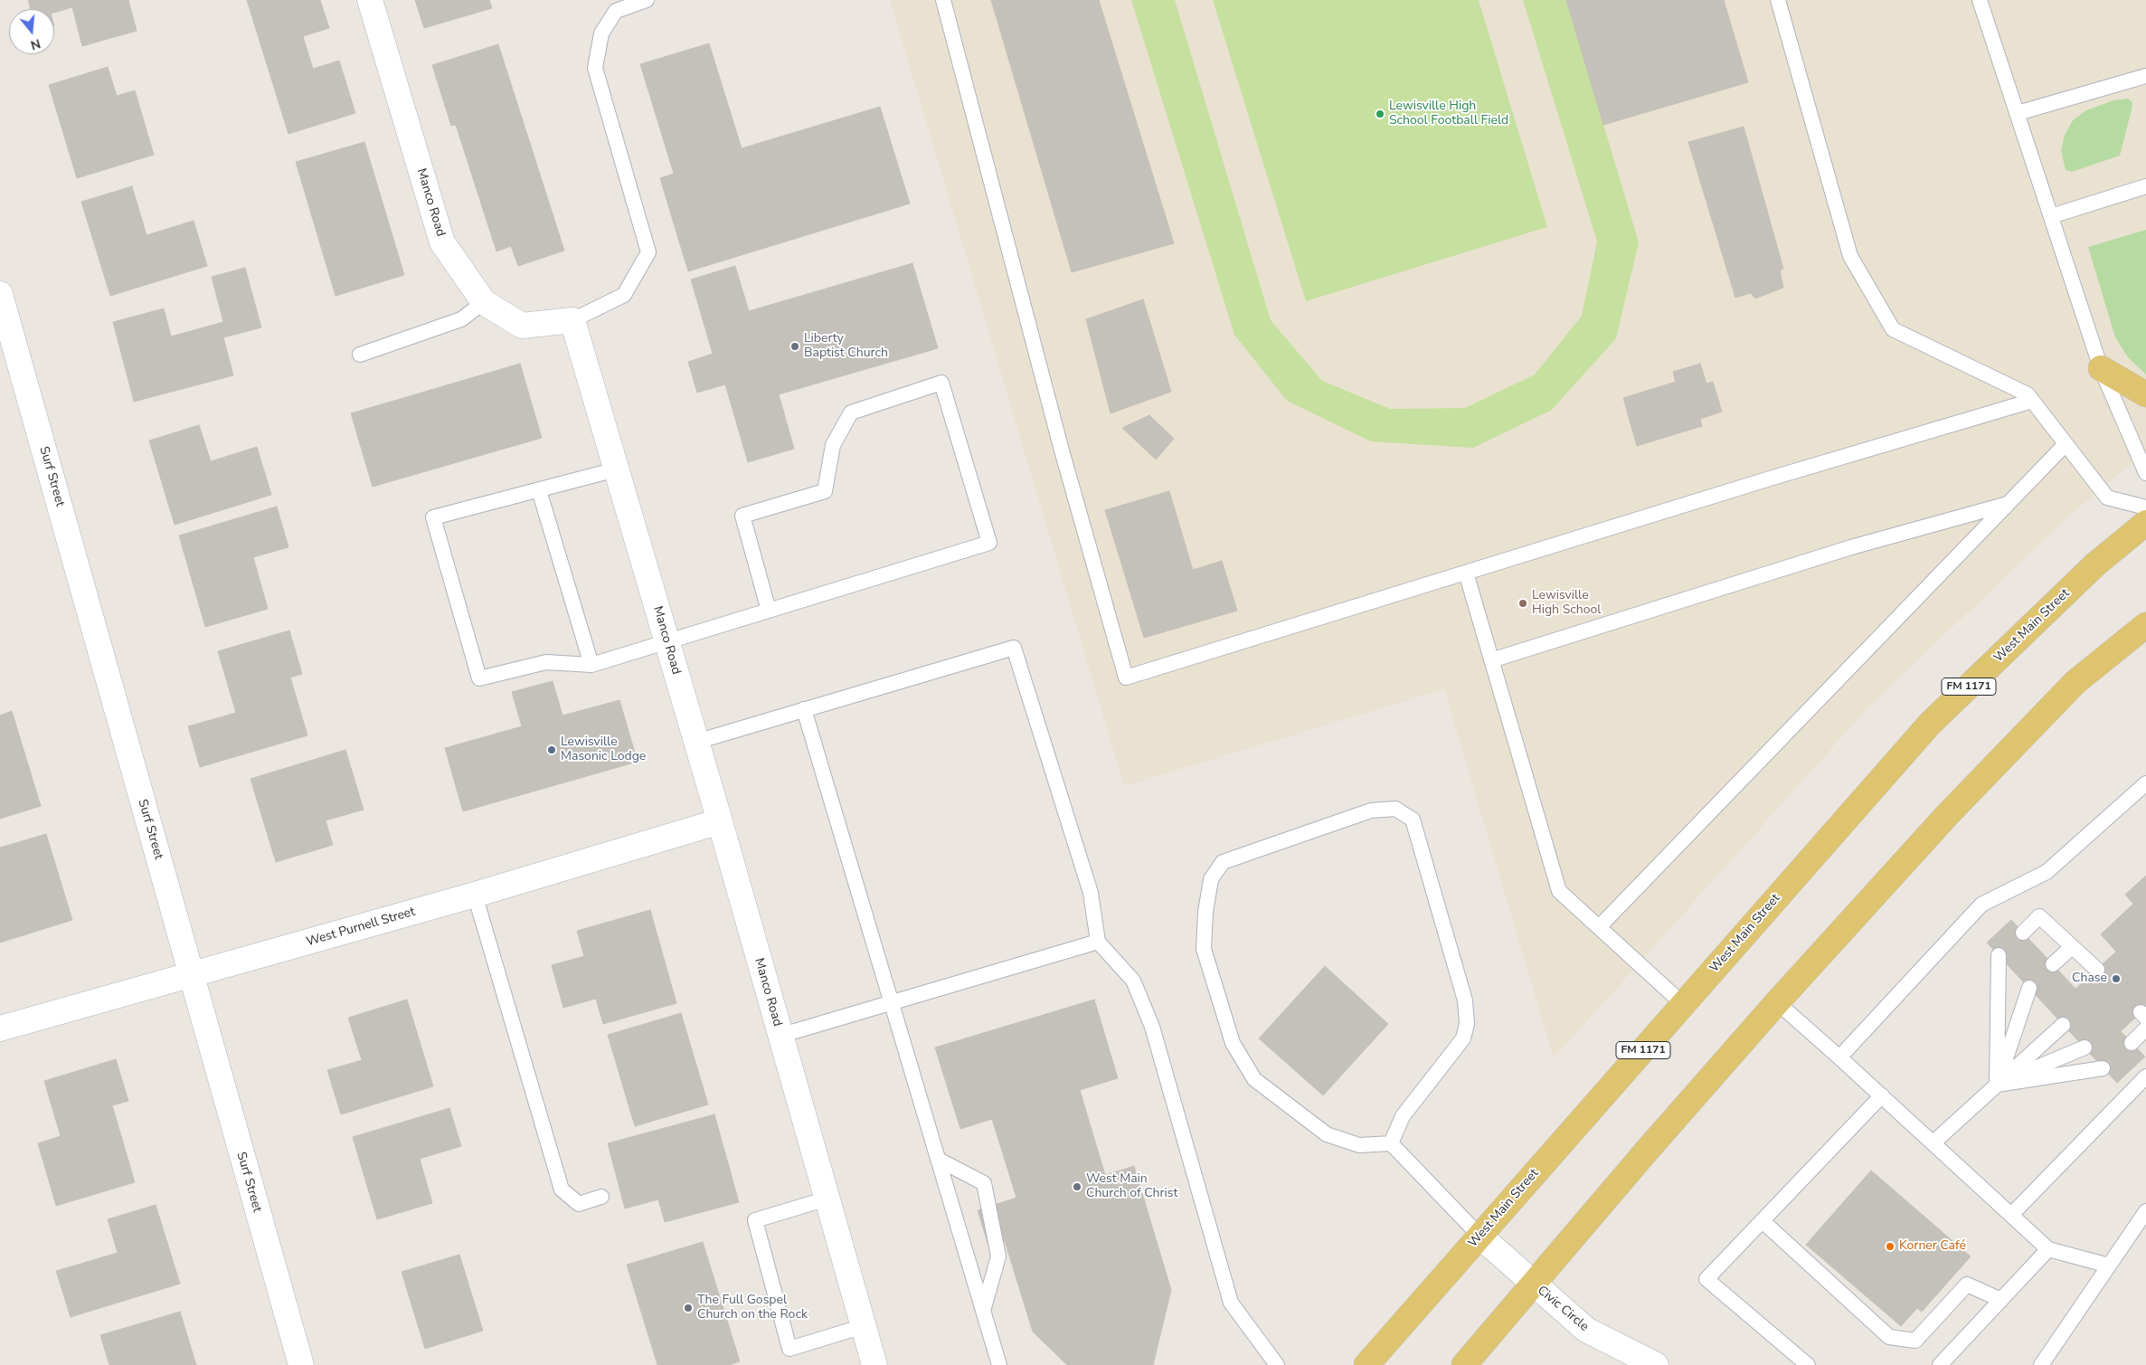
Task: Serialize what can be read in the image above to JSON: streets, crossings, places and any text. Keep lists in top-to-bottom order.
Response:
{
  "streets": {
    "main road": ["West Main Street", "FM 1171"],
    "street": [
      "Manco Road",
      "Surf Street",
      "West Purnell Street",
      "Civic Circle"
    ]
  },
  "crossings": [
    ["Manco Road", "West Purnell Street"],
    ["Surf Street", "West Purnell Street"],
    ["West Main Street", "Civic Circle"]
  ],
  "places": [
    "Lewisville High School Football Field",
    "Liberty Baptist Church",
    "Lewisville High School",
    "Lewisville Masonic Lodge",
    "Chase",
    "West Main Church of Christ",
    "Korner Café",
    "The Full Gospel Church on the Rock"
  ],
  "north": "bottom"
}
